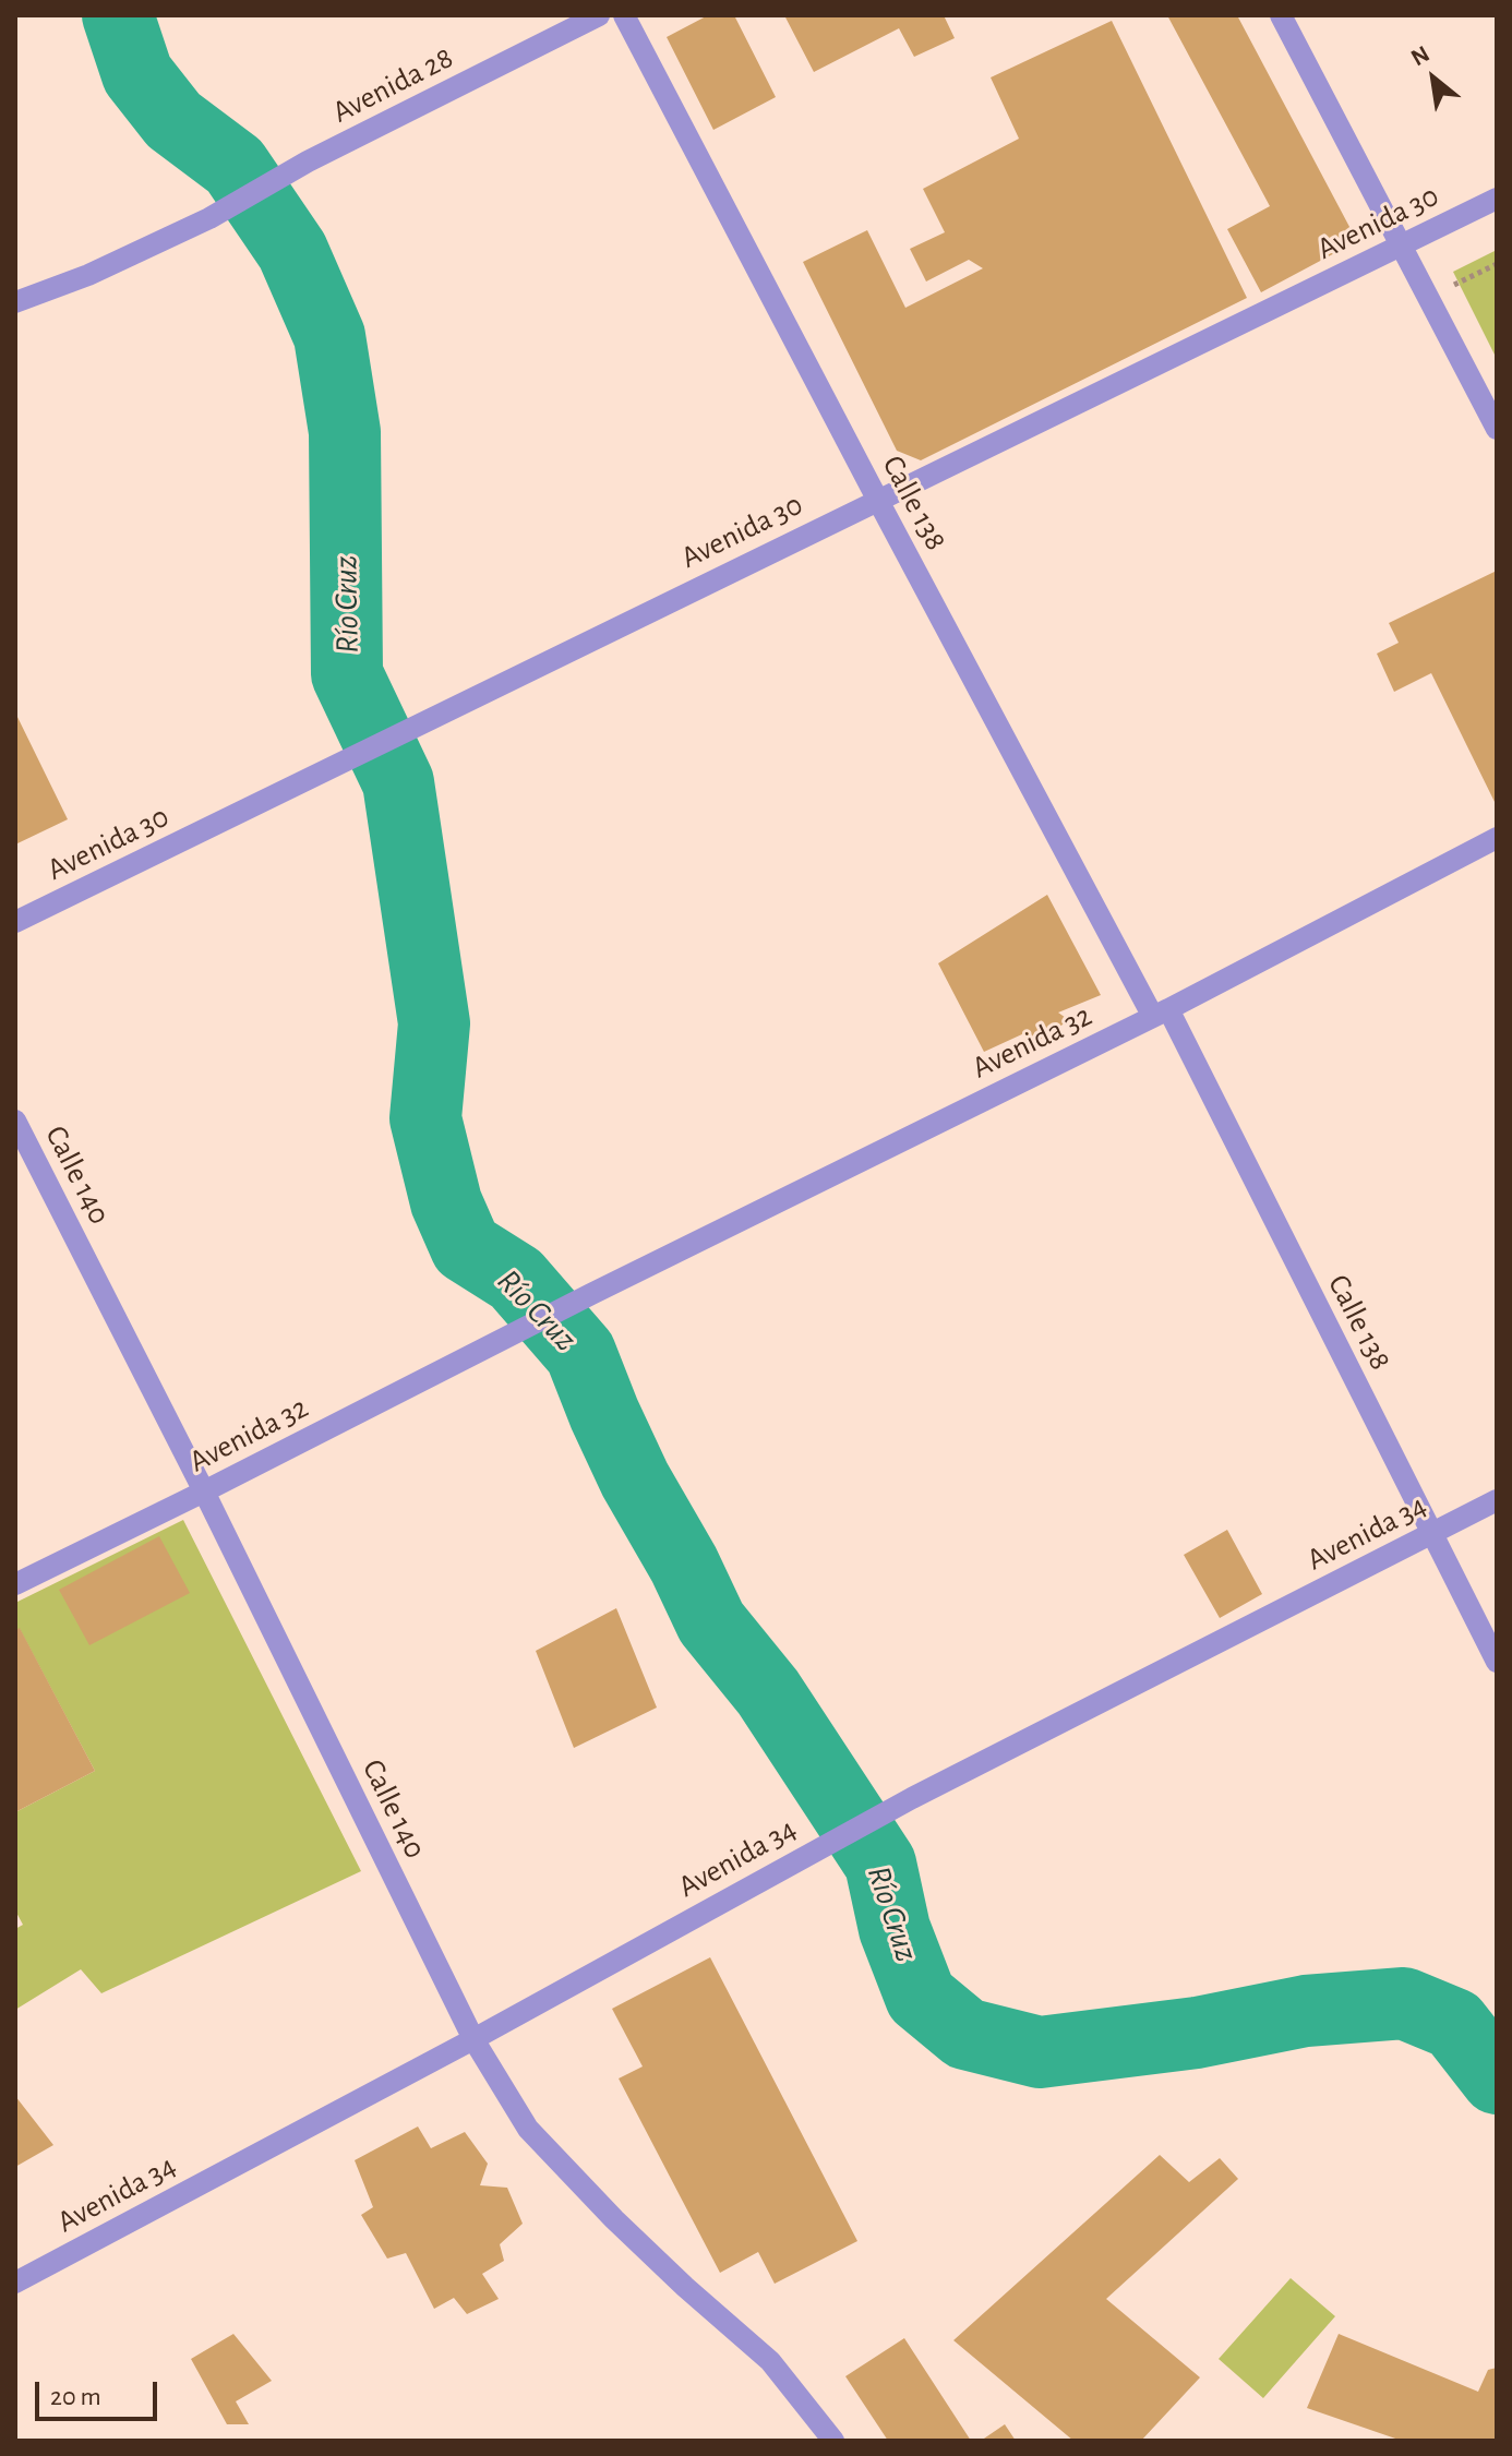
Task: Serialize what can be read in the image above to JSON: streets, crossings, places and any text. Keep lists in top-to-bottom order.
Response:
{
  "streets": {
    "street": [
      "Avenida 28",
      "Avenida 30",
      "Calle 138",
      "Avenida 32",
      "Calle 140",
      "Avenida 34"
    ]
  },
  "crossings": [
    ["Avenida 30", "Calle 138"],
    ["Calle 138", "Avenida 32"],
    ["Calle 138", "Avenida 34"],
    ["Avenida 32", "Calle 140"],
    ["Calle 140", "Avenida 34"]
  ],
  "water": ["Río Cruz"],
  "scale_bar": "20 m",
  "north": "top left"
}
